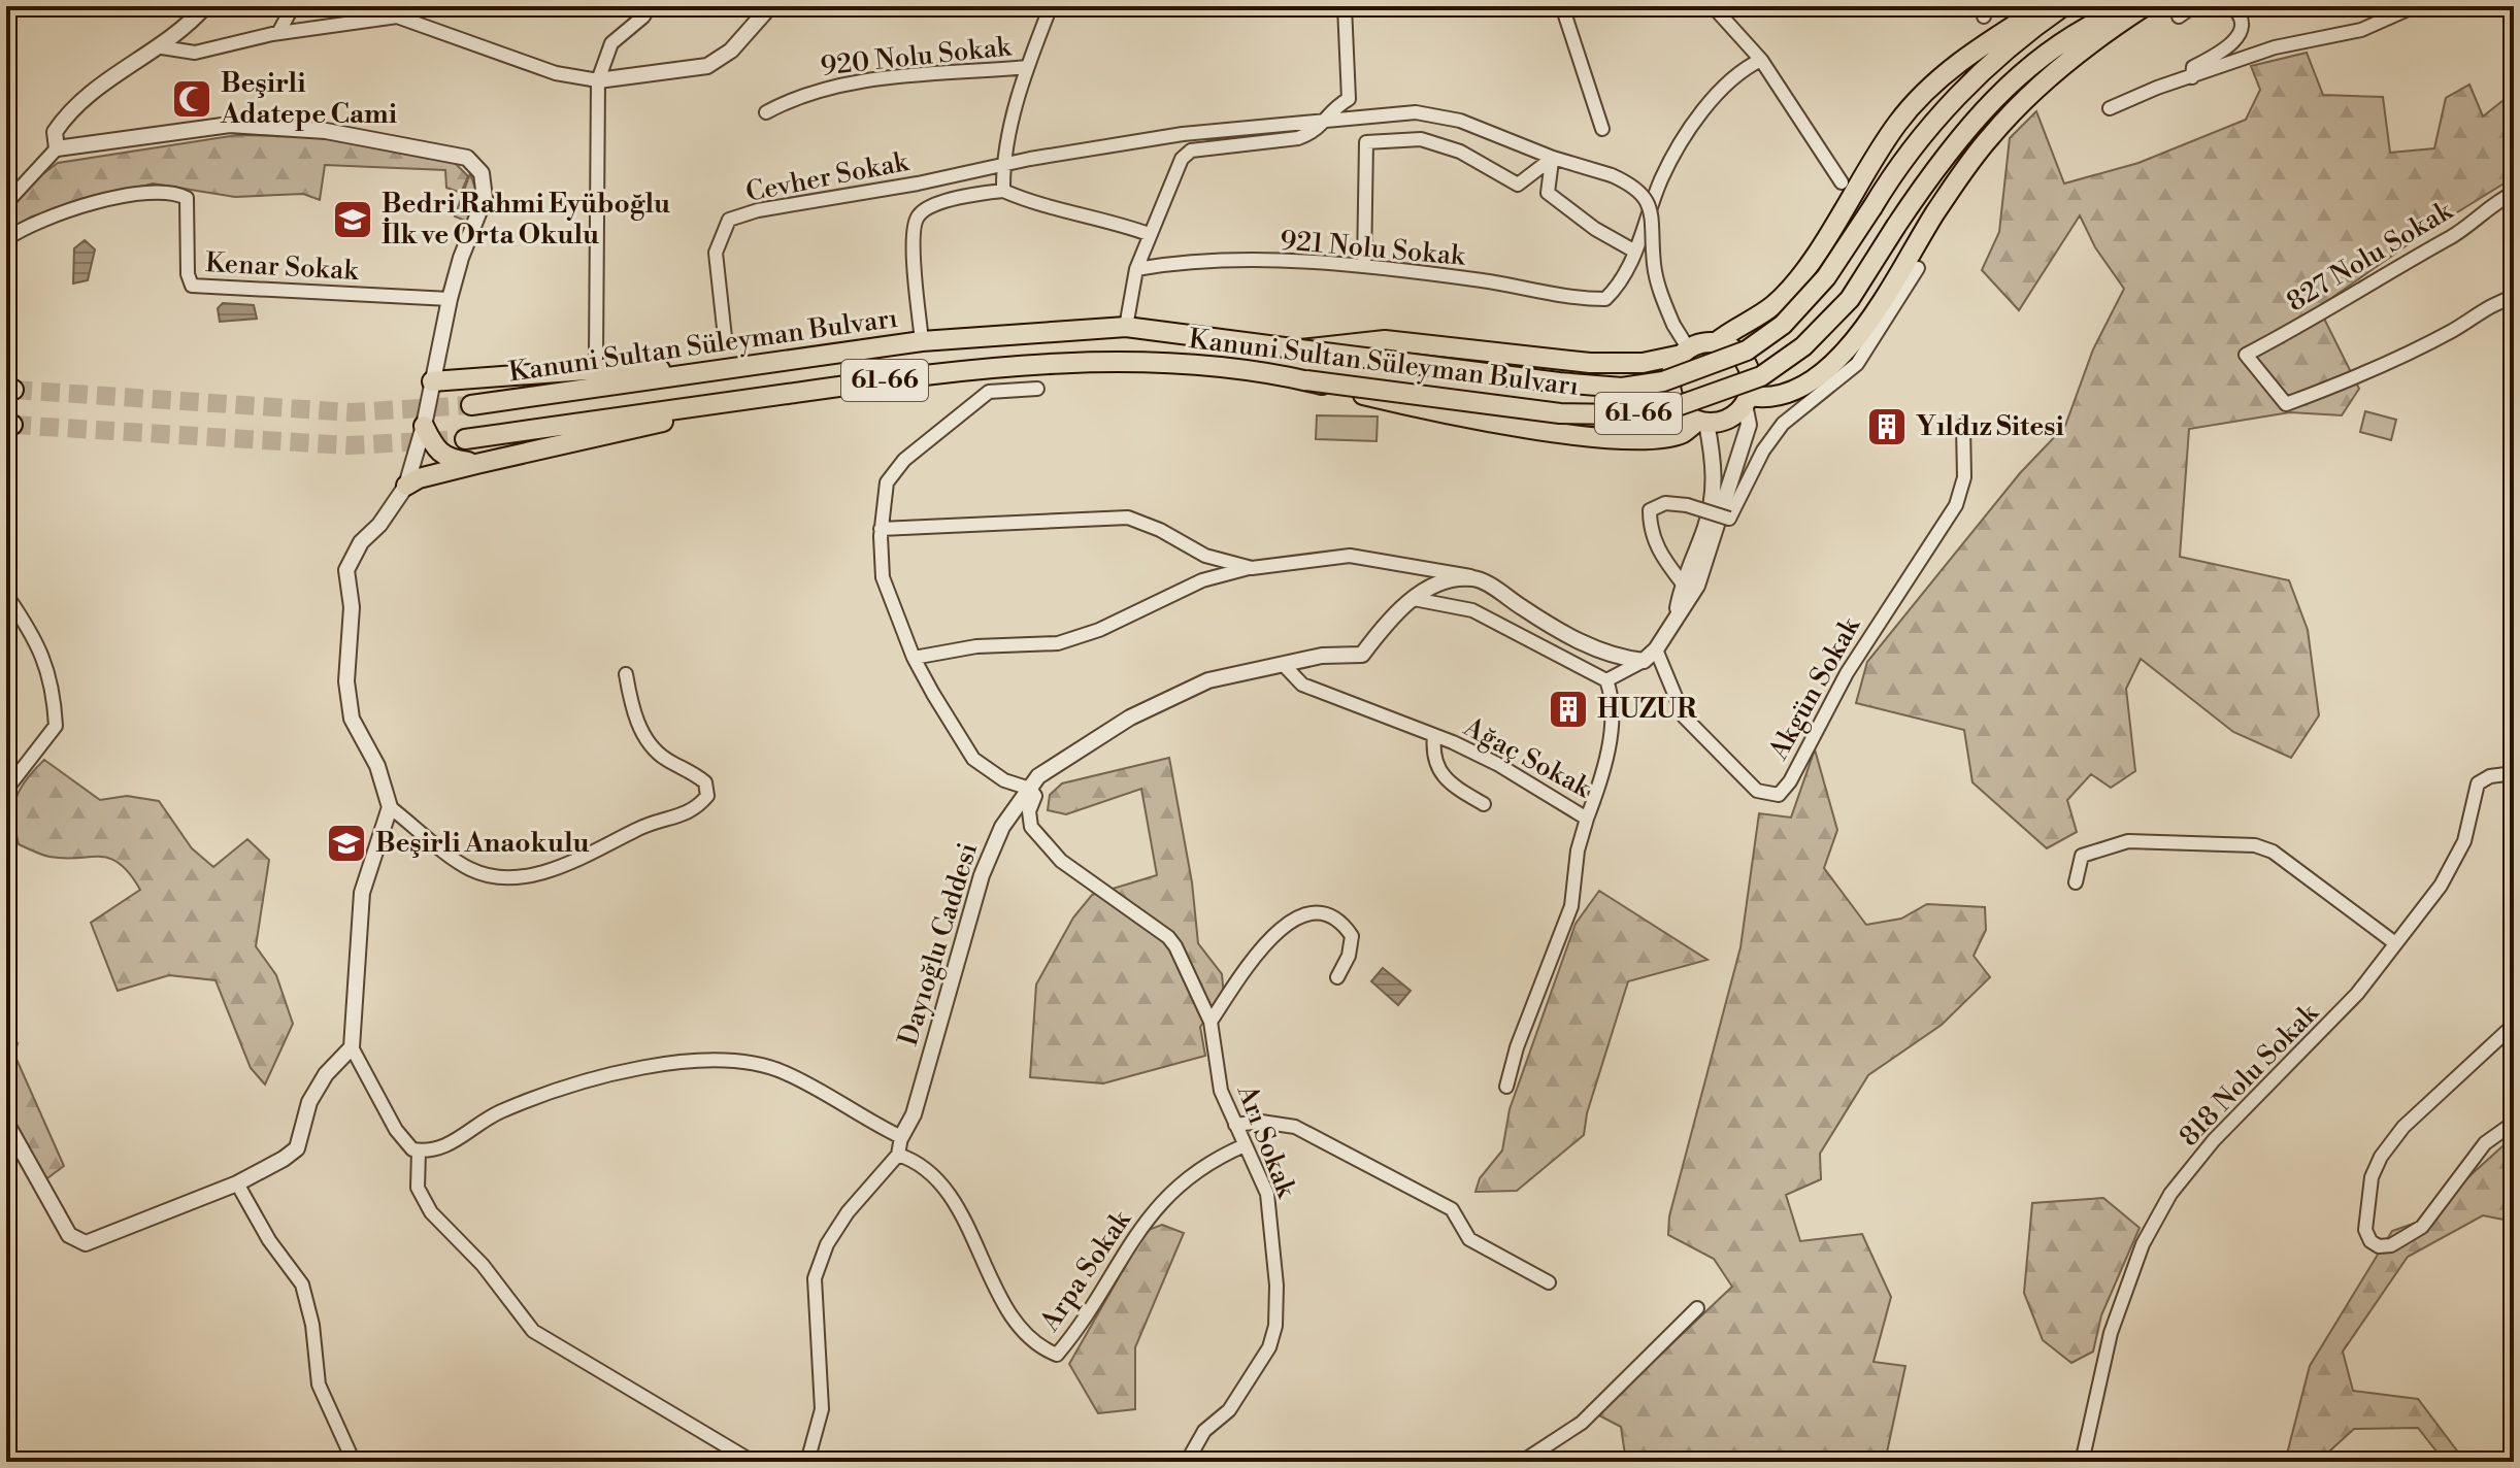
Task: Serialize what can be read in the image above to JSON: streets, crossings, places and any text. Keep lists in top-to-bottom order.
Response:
{
  "streets": {
    "main road": ["Kanuni Sultan Süleyman Bulvarı", "61-66"],
    "street": [
      "920 Nolu Sokak",
      "Cevher Sokak",
      "921 Nolu Sokak",
      "827 Nolu Sokak",
      "Kenar Sokak",
      "Akgün Sokak",
      "Ağaç Sokak",
      "Dayıoğlu Caddesi",
      "818 Nolu Sokak",
      "Arı Sokak",
      "Arpa Sokak"
    ]
  },
  "crossings": [
    ["Cevher Sokak", "Kanuni Sultan Süleyman Bulvarı"],
    ["Kanuni Sultan Süleyman Bulvarı", "61-66"],
    ["Ağaç Sokak", "Dayıoğlu Caddesi"],
    ["Dayıoğlu Caddesi", "Arı Sokak"],
    ["Arı Sokak", "Arpa Sokak"]
  ],
  "places": {
    "mosque": ["Beşirli Adatepe Cami"],
    "school or university": ["Bedri Rahmi Eyüboğlu İlk ve Orta Okulu", "Beşirli Anaokulu"],
    "building": ["Yıldız Sitesi", "HUZUR"]
  }
}
